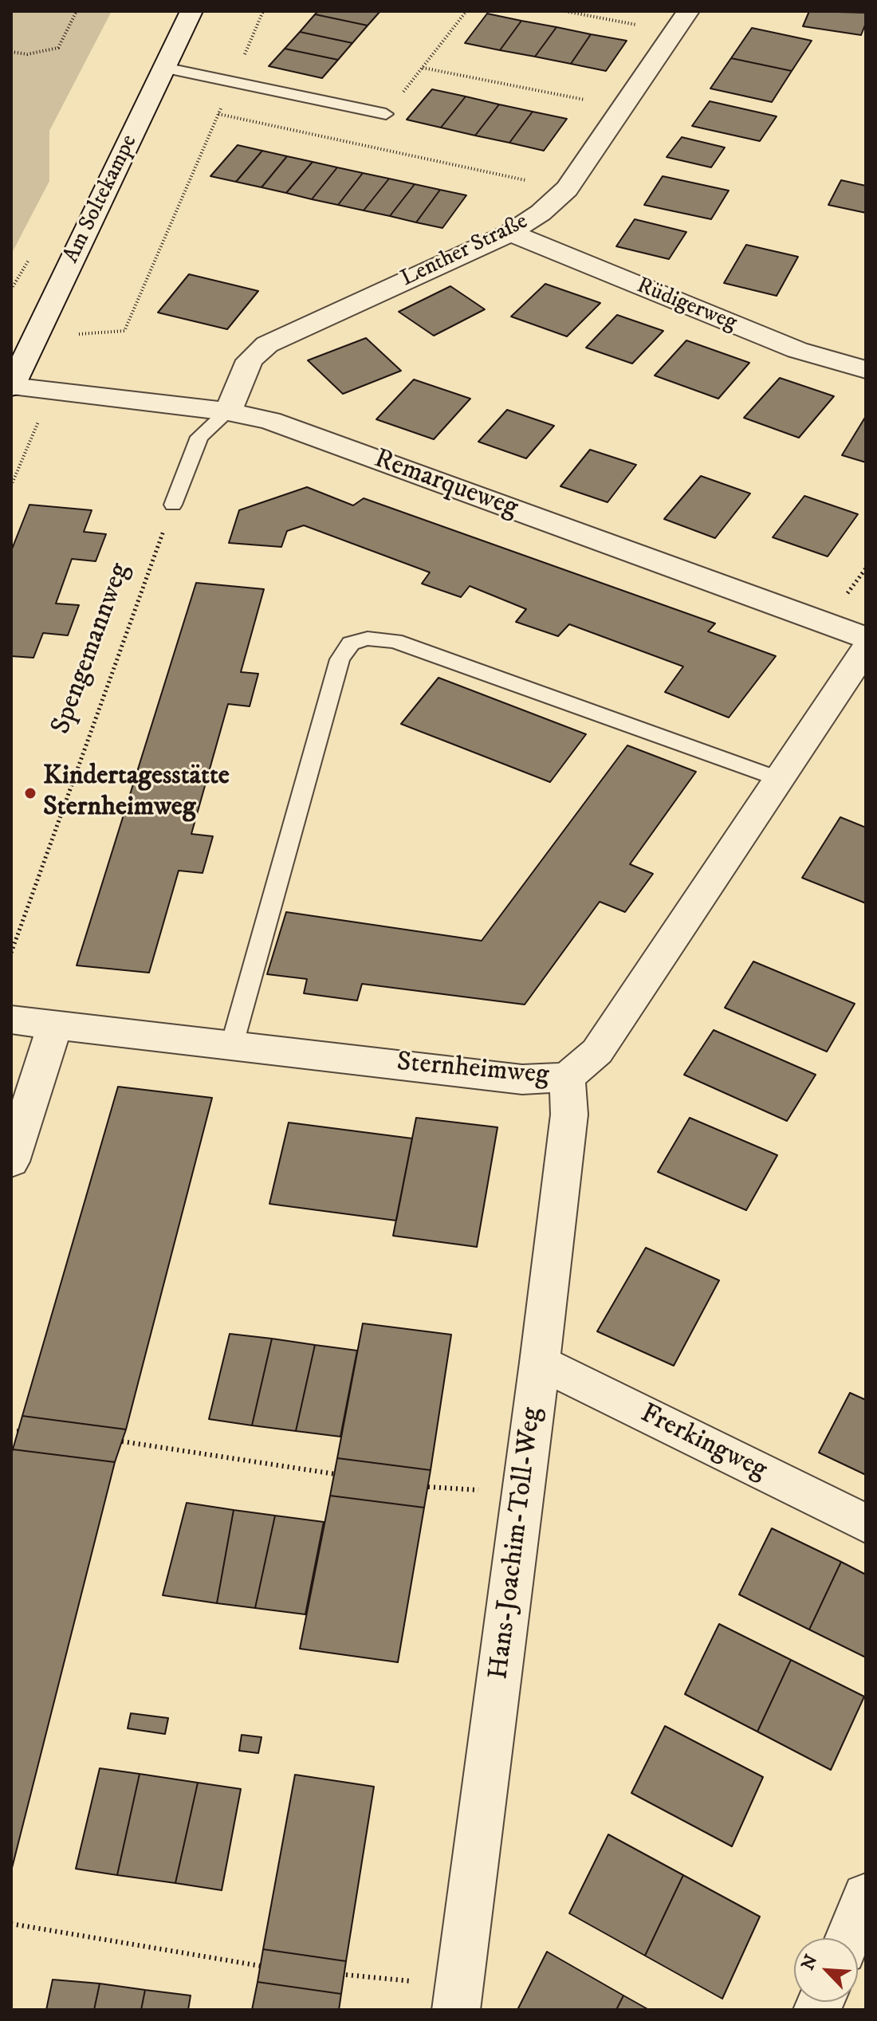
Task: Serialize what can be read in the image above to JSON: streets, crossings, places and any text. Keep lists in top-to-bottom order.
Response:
{
  "streets": {
    "street": [
      "Am Soltekampe",
      "Lenther Straße",
      "Rüdigerweg",
      "Remarqueweg",
      "Sternheimweg",
      "Frerkingweg",
      "Hans-Joachim-Toll-Weg"
    ],
    "path": ["Spengemannweg"]
  },
  "crossings": [
    ["Am Soltekampe", "Remarqueweg"],
    ["Lenther Straße", "Rüdigerweg"],
    ["Lenther Straße", "Remarqueweg"],
    ["Sternheimweg", "Hans-Joachim-Toll-Weg"],
    ["Frerkingweg", "Hans-Joachim-Toll-Weg"]
  ],
  "places": ["Kindertagesstätte Sternheimweg"],
  "north": "top left"
}
